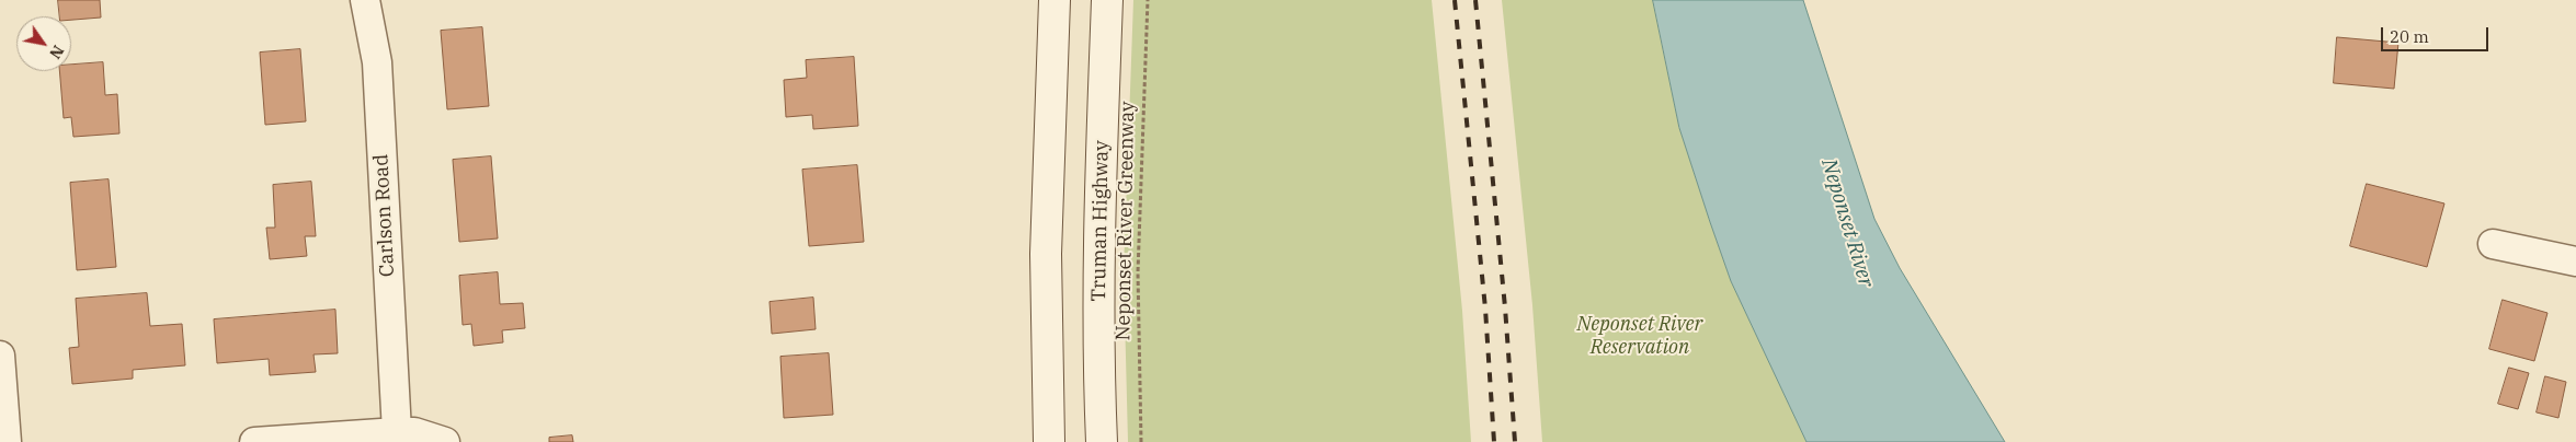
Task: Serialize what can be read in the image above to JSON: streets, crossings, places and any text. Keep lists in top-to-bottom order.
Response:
{
  "streets": {
    "main road": ["Truman Highway"],
    "street": ["Carlson Road"],
    "path": ["Neponset River Greenway"]
  },
  "water": ["Neponset River"],
  "parks": ["Neponset River Reservation"],
  "scale_bar": "20 m",
  "north": "bottom right"
}
